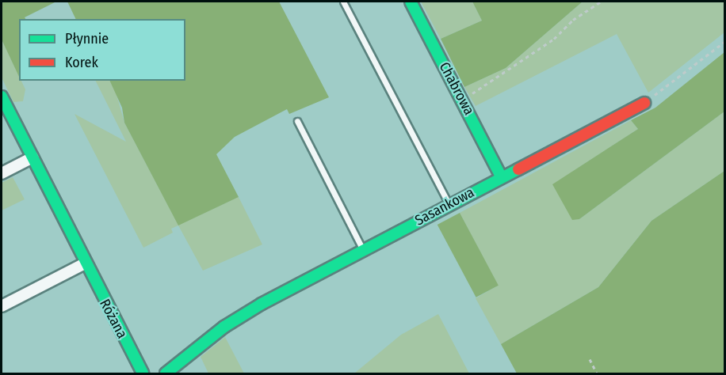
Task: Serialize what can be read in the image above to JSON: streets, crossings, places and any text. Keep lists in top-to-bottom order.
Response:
{
  "streets": {
    "street": ["Chabrowa", "Sasankowa", "Różana"]
  },
  "crossings": [
    ["Chabrowa", "Sasankowa"]
  ],
  "legend": ["Płynnie", "Korek"]
}
